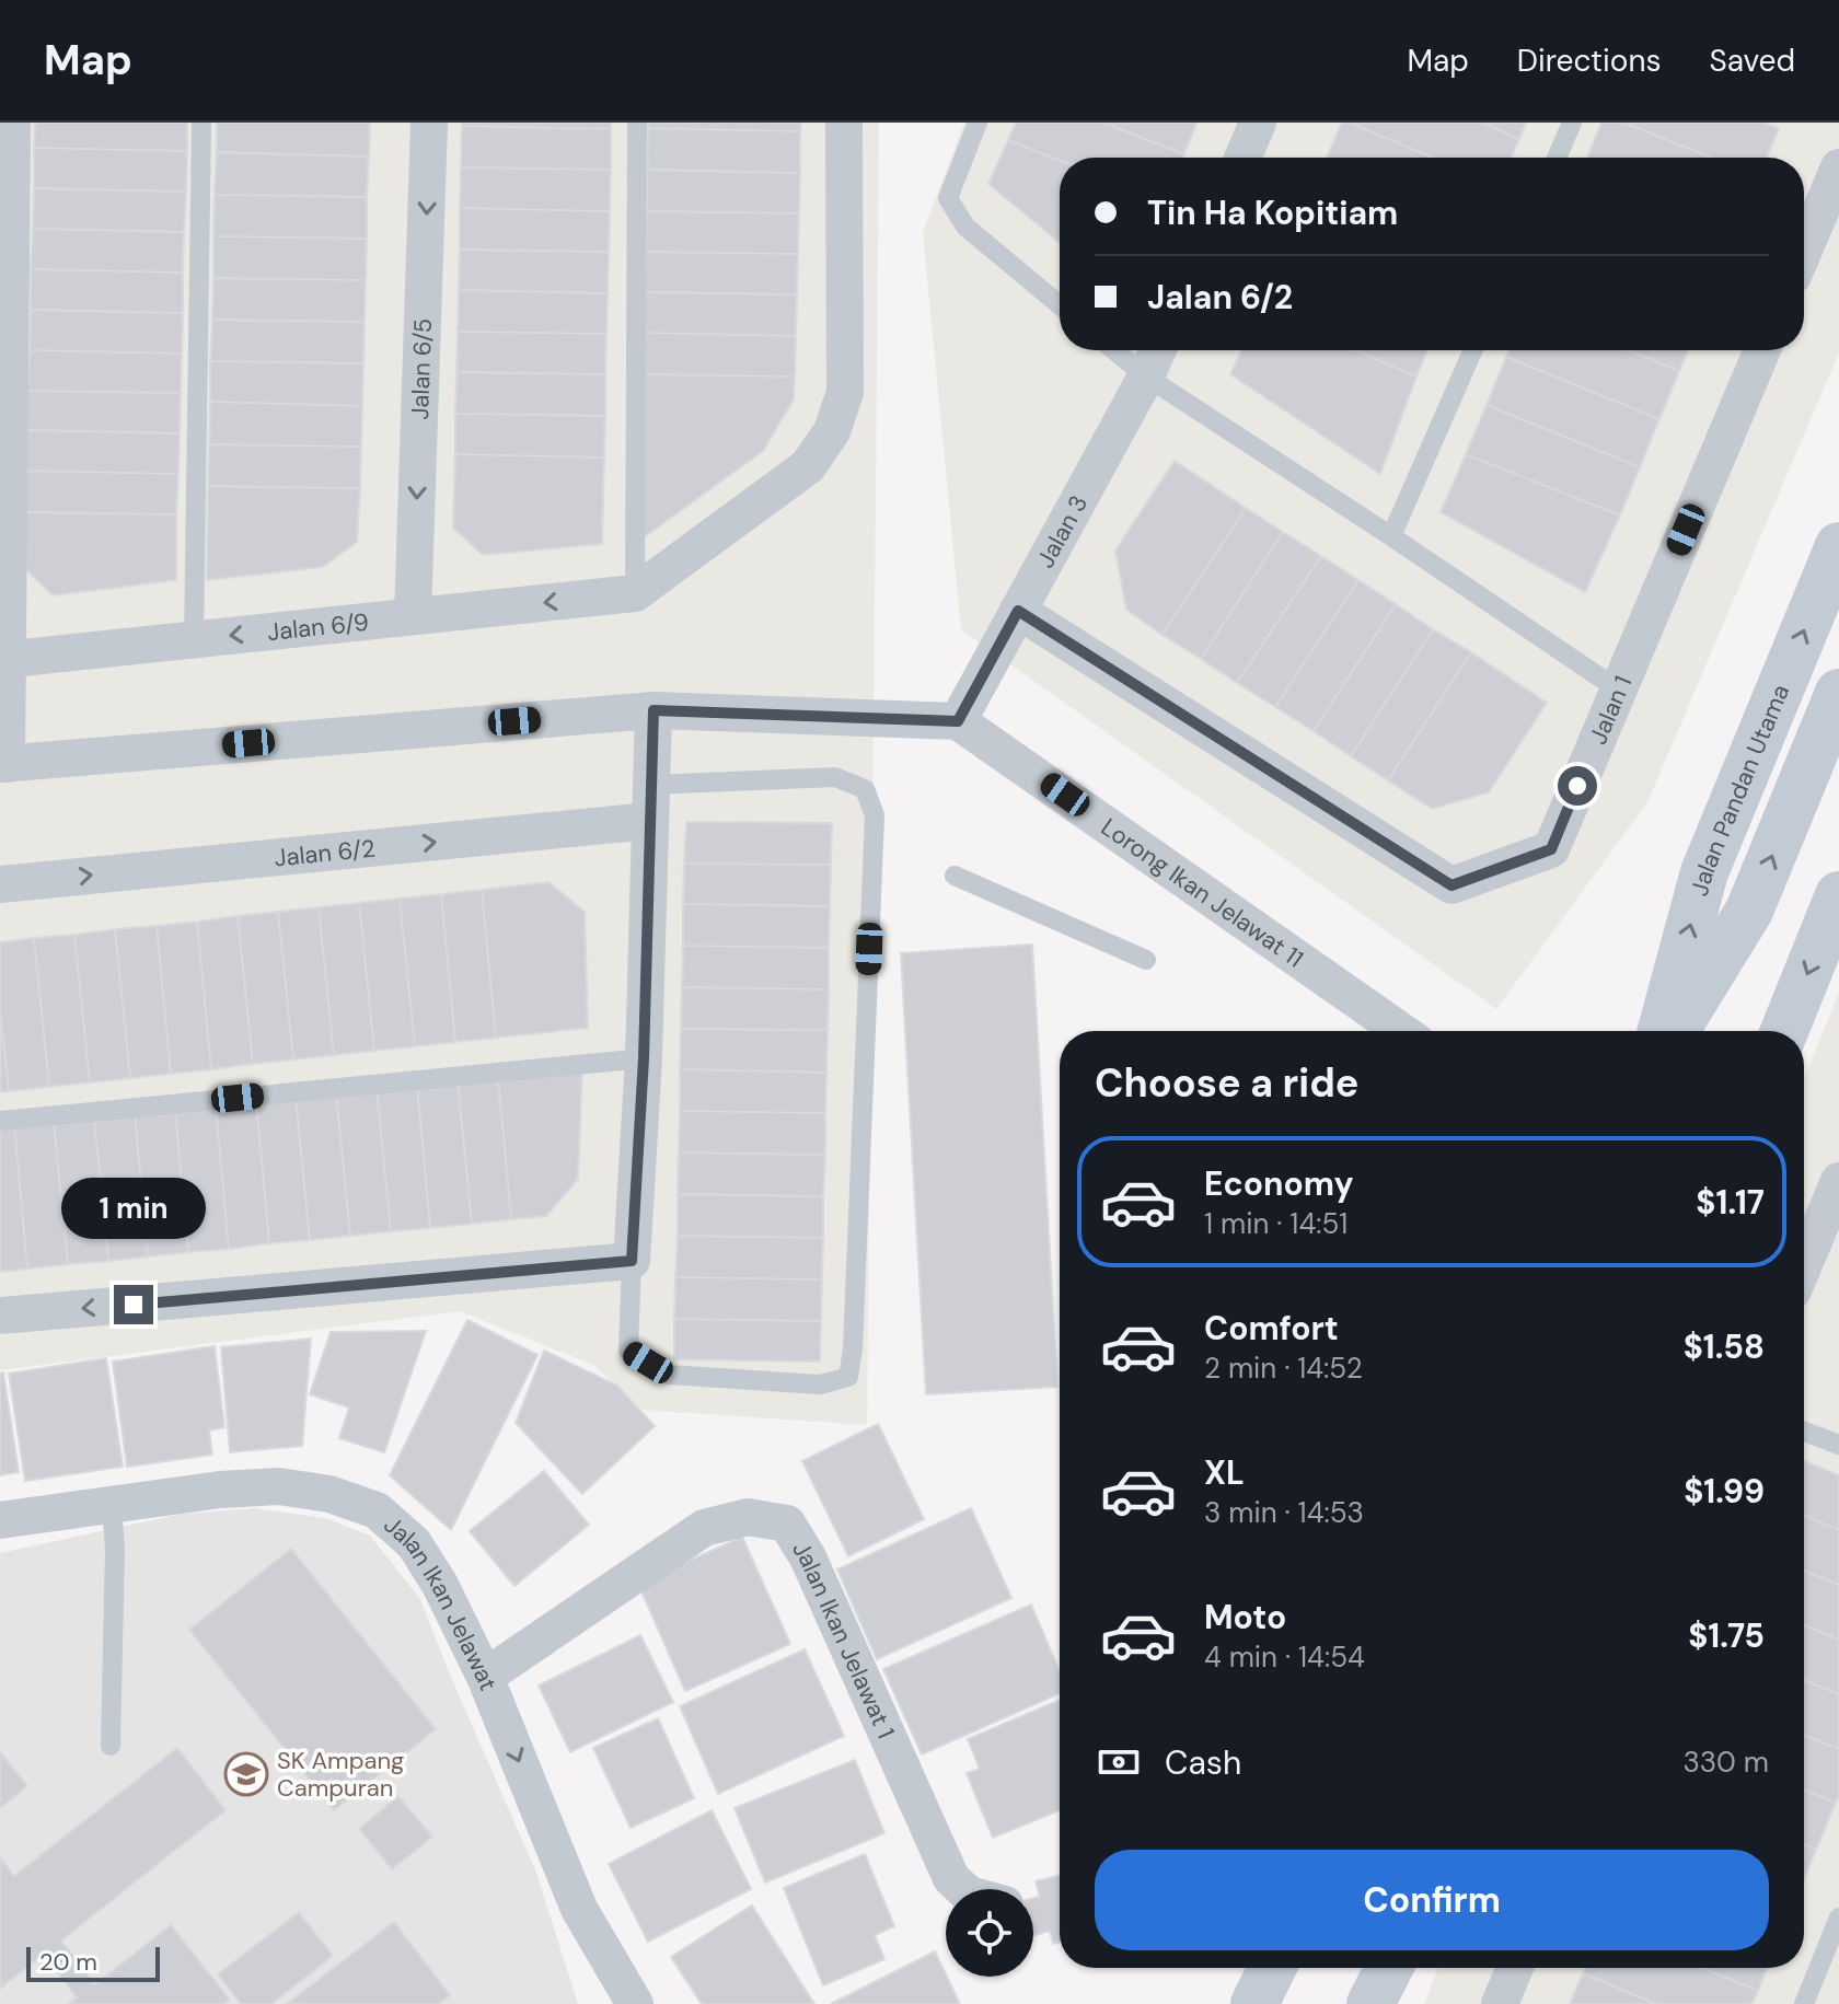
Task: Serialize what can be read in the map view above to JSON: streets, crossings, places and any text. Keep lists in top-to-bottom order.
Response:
{
  "streets": {
    "main road": ["Jalan Pandan Utama"],
    "street": [
      "Jalan 6/5",
      "Jalan 3",
      "Jalan 6/9",
      "Jalan 1",
      "Jalan 6/2",
      "Lorong Ikan Jelawat 11",
      "Jalan Ikan Jelawat",
      "Jalan Ikan Jelawat 1"
    ]
  },
  "crossings": [
    ["Jalan 6/5", "Jalan 6/9"],
    ["Jalan 3", "Jalan 1"],
    ["Jalan 3", "Lorong Ikan Jelawat 11"],
    ["Jalan Ikan Jelawat", "Jalan Ikan Jelawat 1"]
  ],
  "one_way": ["Jalan 6/5", "Jalan Ikan Jelawat"],
  "places": {
    "school or university": ["SK Ampang Campuran"]
  },
  "scale_bar": "20 m",
  "page": {
    "header": "Map",
    "nav": ["Map", "Directions", "Saved"],
    "banner": ["Tin Ha Kopitiam", "Jalan 6/2"],
    "heading": "Choose a ride",
    "list": [
      {
        "name": "Economy",
        "note": "1 min · 14:51",
        "value": "$1.17"
      },
      {
        "name": "Comfort",
        "note": "2 min · 14:52",
        "value": "$1.58"
      },
      {
        "name": "XL",
        "note": "3 min · 14:53",
        "value": "$1.99"
      },
      {
        "name": "Moto",
        "note": "4 min · 14:54",
        "value": "$1.75"
      }
    ],
    "bubble": "1 min",
    "pay": ["Cash", "330 m"],
    "buttons": "Confirm",
    "scale": "20 m"
  }
}
